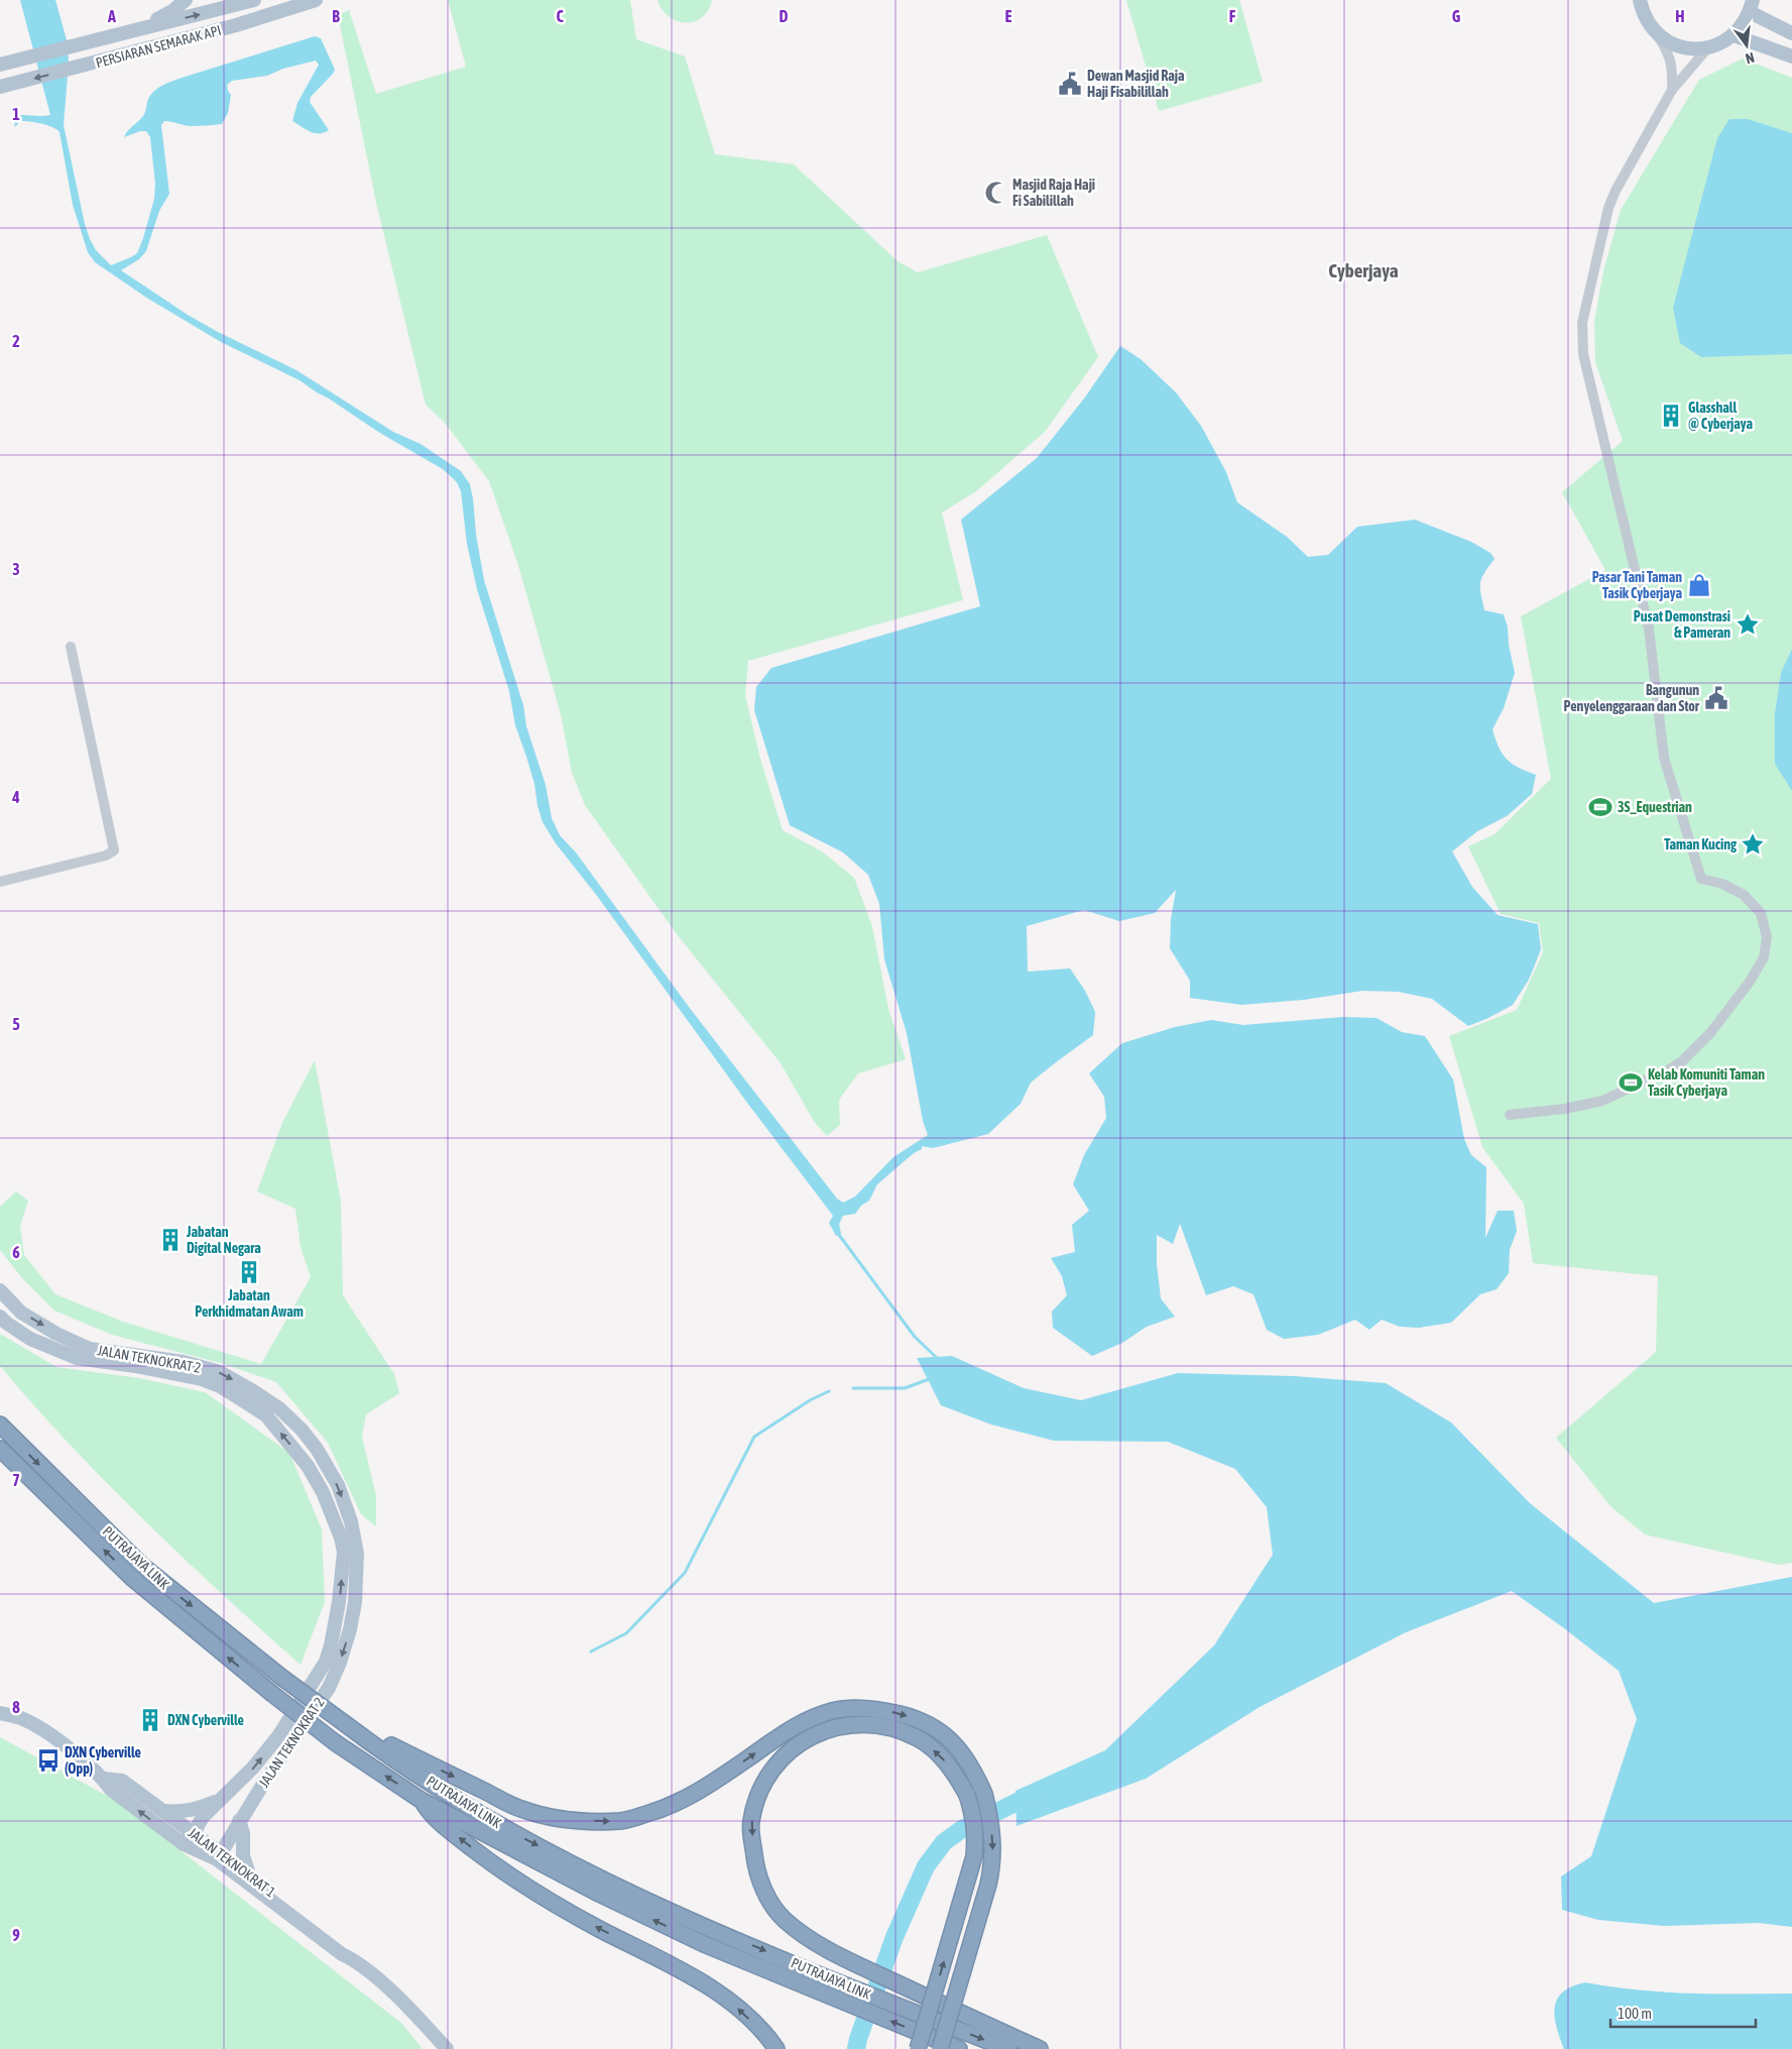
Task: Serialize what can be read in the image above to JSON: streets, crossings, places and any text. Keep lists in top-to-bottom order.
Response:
{
  "streets": {
    "highway": ["PUTRAJAYA LINK"],
    "main road": ["PERSIARAN SEMARAK API", "JALAN TEKNOKRAT 2", "JALAN TEKNOKRAT 1"]
  },
  "crossings": [
    ["JALAN TEKNOKRAT 2", "JALAN TEKNOKRAT 1"]
  ],
  "districts": ["Cyberjaya"],
  "places": {
    "public building": ["Dewan Masjid Raja Haji Fisabilillah", "Bangunun Penyelenggaraan dan Stor"],
    "mosque": ["Masjid Raja Haji Fi Sabilillah"],
    "building": [
      "Glasshall @ Cyberjaya",
      "Jabatan Digital Negara",
      "Jabatan Perkhidmatan Awam",
      "DXN Cyberville"
    ],
    "shop": ["Pasar Tani Taman Tasik Cyberjaya"],
    "place": ["Pusat Demonstrasi & Pameran", "Taman Kucing"],
    "sports": ["3S_Equestrian", "Kelab Komuniti Taman Tasik Cyberjaya"],
    "bus stop": ["DXN Cyberville (Opp)"]
  },
  "scale_bar": "100 m",
  "north": "bottom",
  "grid": {
    "columns": [
      "A",
      "B",
      "C",
      "D",
      "E",
      "F",
      "G",
      "H"
    ],
    "rows": [
      "1",
      "2",
      "3",
      "4",
      "5",
      "6",
      "7",
      "8",
      "9"
    ]
  }
}
